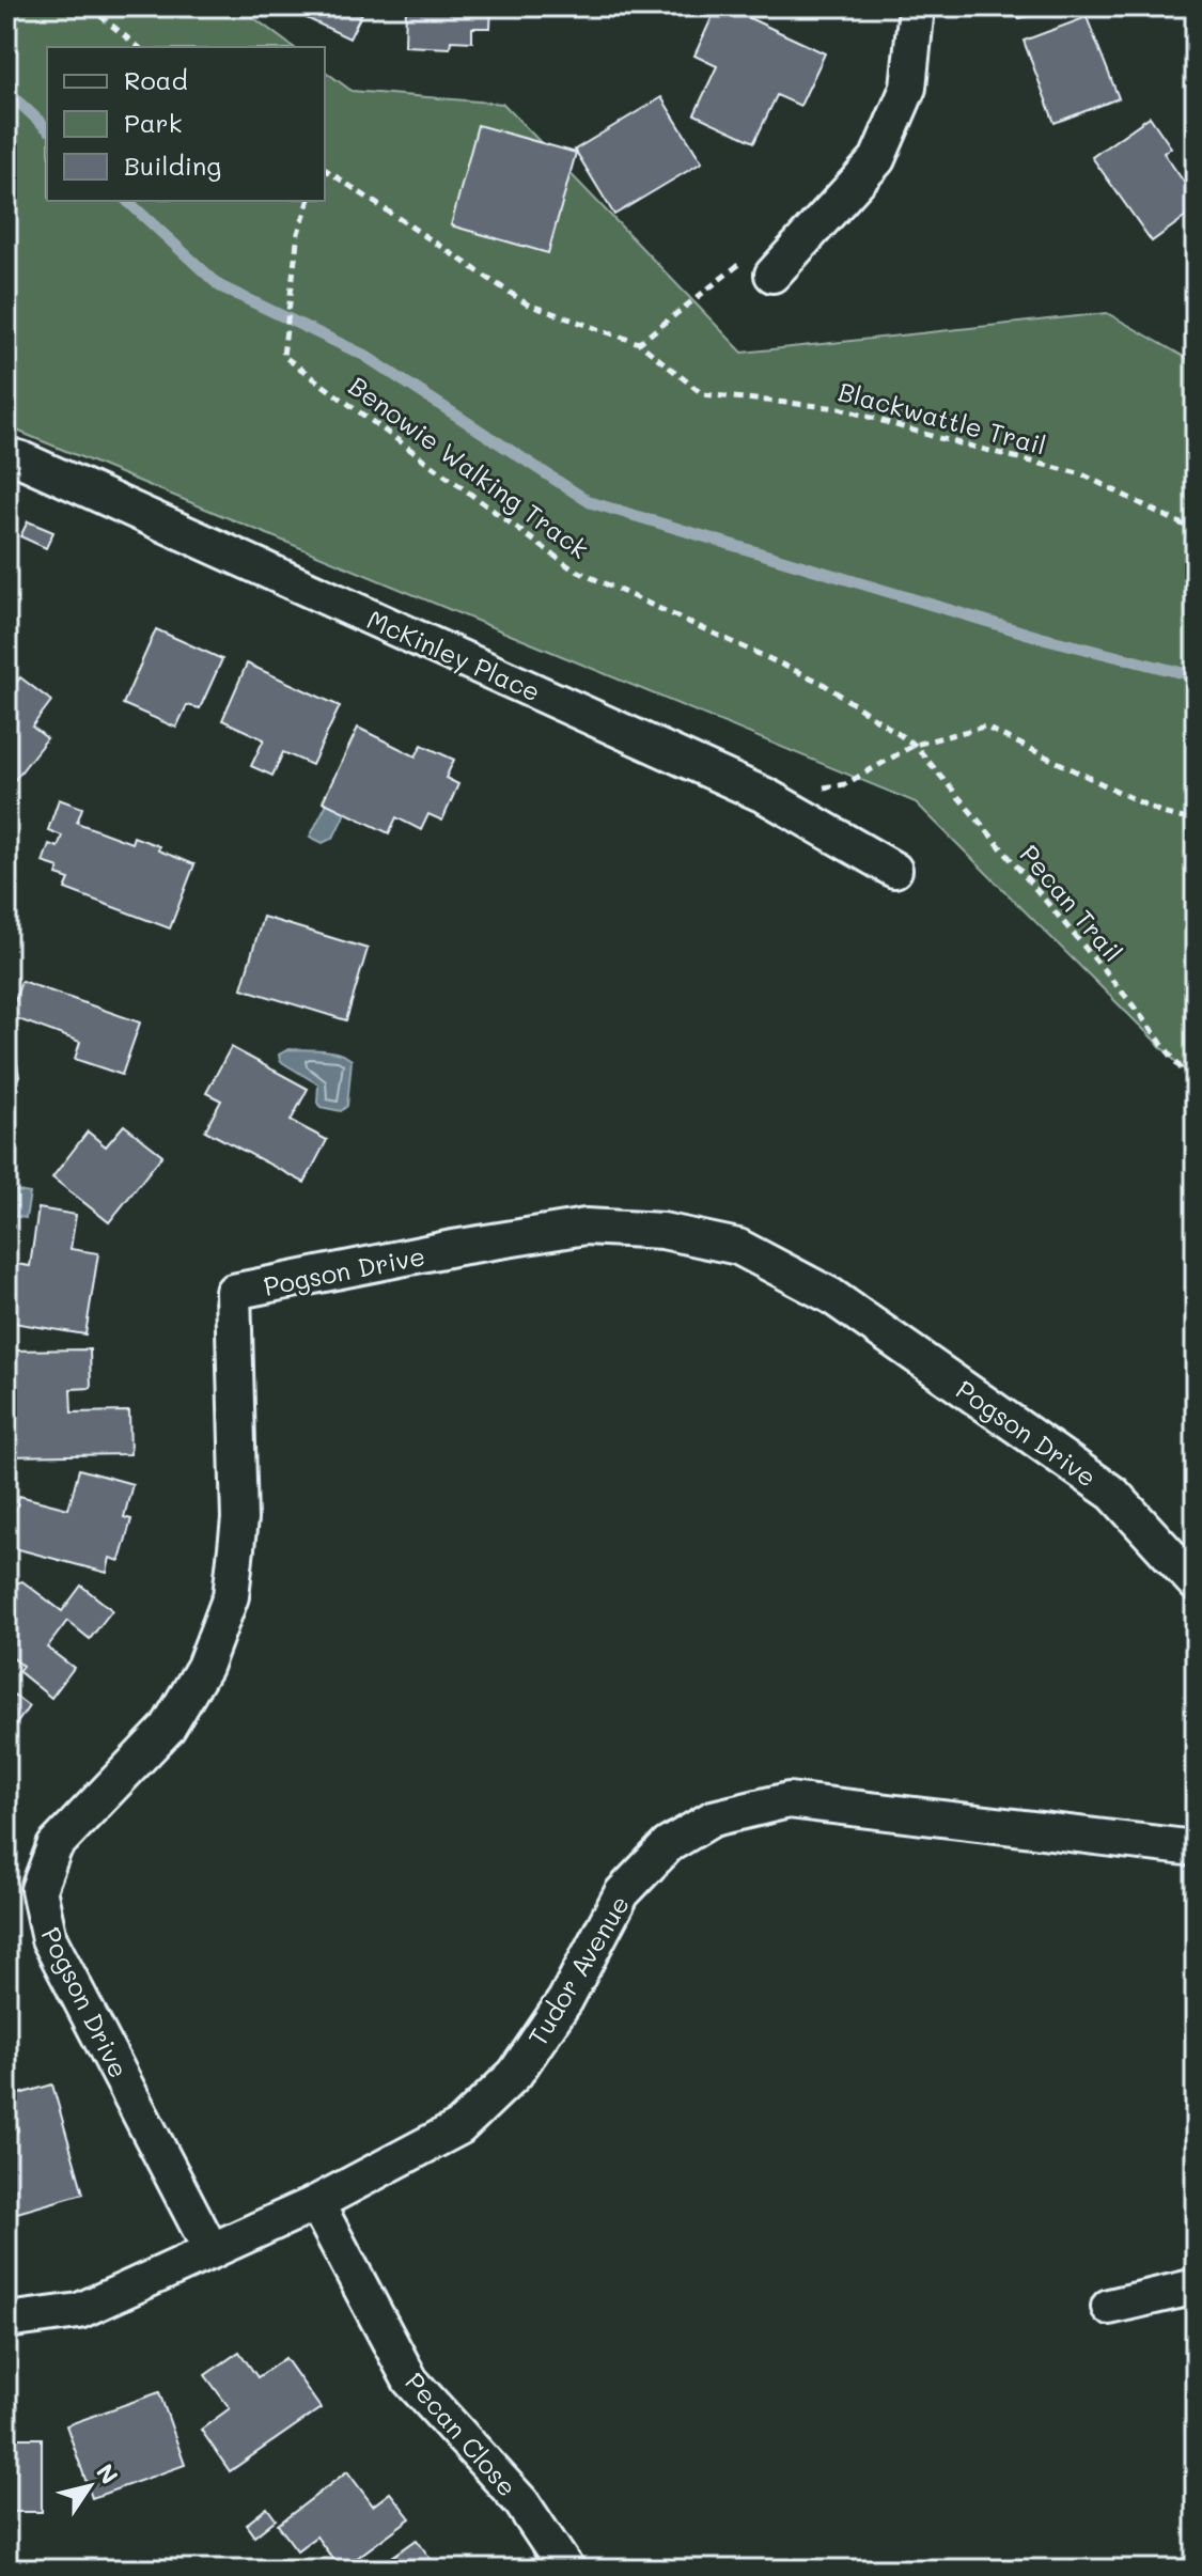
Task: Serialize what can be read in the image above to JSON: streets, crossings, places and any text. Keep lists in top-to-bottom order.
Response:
{
  "streets": {
    "street": [
      "McKinley Place",
      "Pogson Drive",
      "Tudor Avenue",
      "Pecan Close"
    ],
    "path": ["Blackwattle Trail", "Benowie Walking Track", "Pecan Trail"]
  },
  "crossings": [
    ["Benowie Walking Track", "Pecan Trail"],
    ["Pogson Drive", "Tudor Avenue"],
    ["Tudor Avenue", "Pecan Close"]
  ],
  "legend": ["Road", "Park", "Building"],
  "north": "top right"
}
